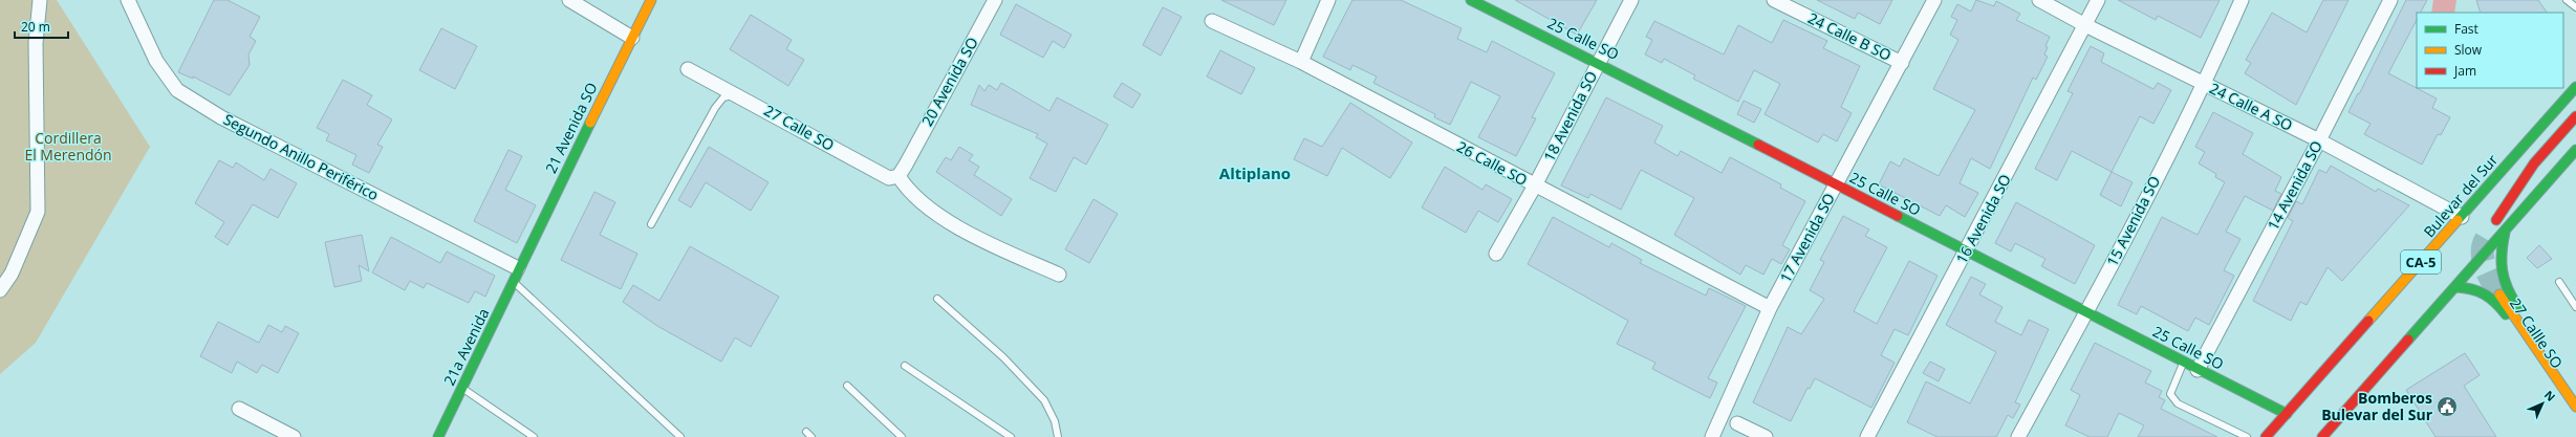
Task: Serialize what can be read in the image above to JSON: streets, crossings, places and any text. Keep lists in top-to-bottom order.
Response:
{
  "streets": {
    "main road": [
      "25 Calle SO",
      "21 Avenida SO",
      "Bulevar del Sur",
      "CA-5",
      "27 Callle SO",
      "21a Avenida"
    ],
    "street": [
      "24 Calle B SO",
      "20 Avenida SO",
      "24 Calle A SO",
      "18 Avenida SO",
      "27 Calle SO",
      "Segundo Anillo Periférico",
      "26 Calle SO",
      "14 Avenida SO",
      "16 Avenida SO",
      "15 Avenida SO",
      "17 Avenida SO"
    ]
  },
  "crossings": [
    ["24 Calle B SO", "17 Avenida SO"],
    ["25 Calle SO", "18 Avenida SO"],
    ["25 Calle SO", "14 Avenida SO"],
    ["25 Calle SO", "Bulevar del Sur"],
    ["25 Calle SO", "16 Avenida SO"],
    ["25 Calle SO", "15 Avenida SO"],
    ["25 Calle SO", "17 Avenida SO"],
    ["20 Avenida SO", "27 Calle SO"],
    ["24 Calle A SO", "14 Avenida SO"],
    ["24 Calle A SO", "Bulevar del Sur"],
    ["24 Calle A SO", "16 Avenida SO"],
    ["24 Calle A SO", "15 Avenida SO"],
    ["18 Avenida SO", "26 Calle SO"],
    ["21 Avenida SO", "Segundo Anillo Periférico"],
    ["21 Avenida SO", "21a Avenida"],
    ["Segundo Anillo Periférico", "21a Avenida"],
    ["26 Calle SO", "17 Avenida SO"],
    ["CA-5", "27 Callle SO"]
  ],
  "districts": ["Altiplano"],
  "parks": ["Cordillera El Merendón"],
  "places": {
    "public building": ["Bomberos Bulevar del Sur"]
  },
  "legend": ["Fast", "Slow", "Jam"],
  "scale_bar": "20 m",
  "north": "top right"
}
